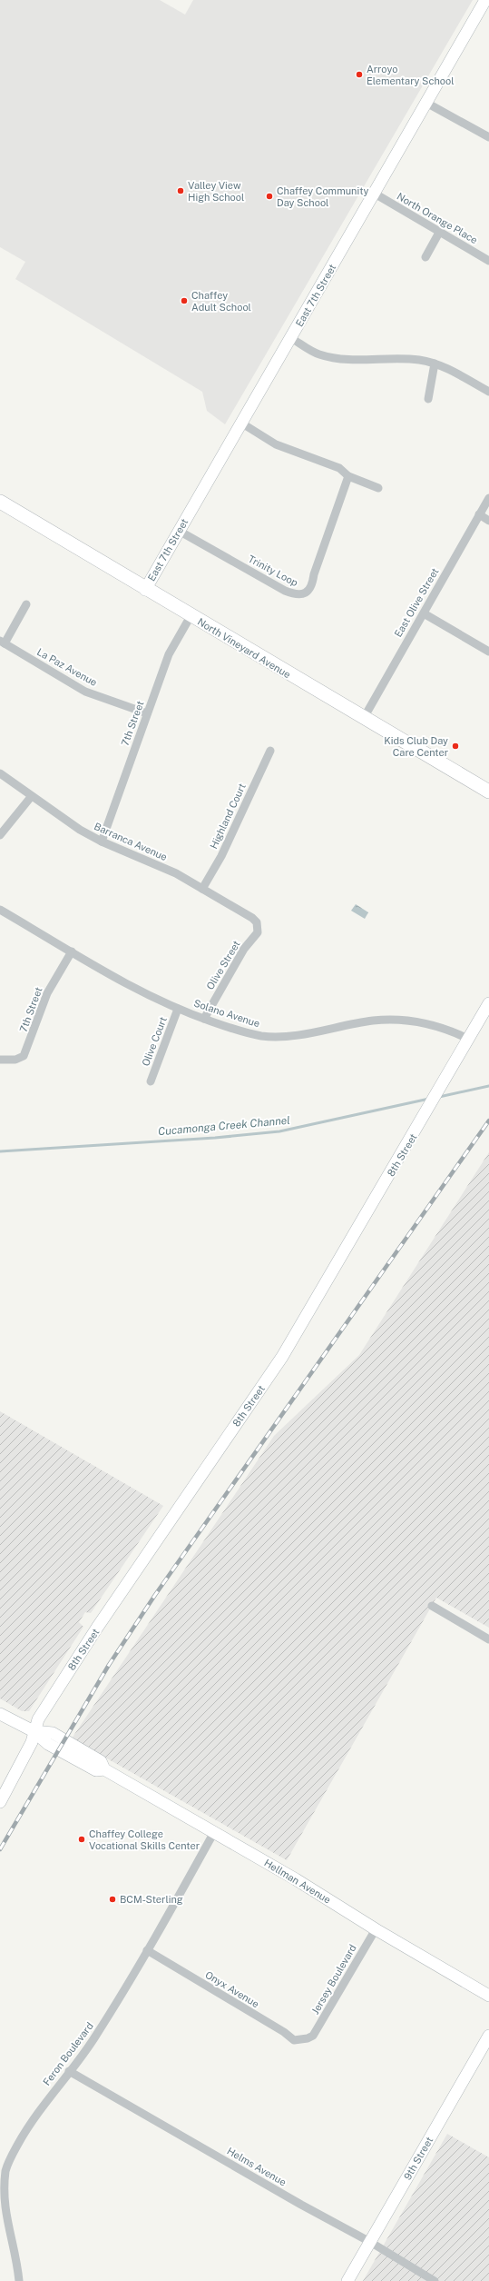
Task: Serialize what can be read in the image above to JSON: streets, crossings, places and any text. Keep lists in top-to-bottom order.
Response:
{
  "streets": {
    "main road": ["North Vineyard Avenue"],
    "street": [
      "North Orange Place",
      "East 7th Street",
      "Trinity Loop",
      "East Olive Street",
      "La Paz Avenue",
      "7th Street",
      "Highland Court",
      "Barranca Avenue",
      "Olive Street",
      "Solano Avenue",
      "Olive Court",
      "8th Street",
      "Hellman Avenue",
      "Jersey Boulevard",
      "Onyx Avenue",
      "Feron Boulevard",
      "9th Street",
      "Helms Avenue"
    ]
  },
  "crossings": [
    ["North Orange Place", "East 7th Street"],
    ["East 7th Street", "Trinity Loop"],
    ["East 7th Street", "North Vineyard Avenue"],
    ["East Olive Street", "North Vineyard Avenue"],
    ["North Vineyard Avenue", "7th Street"],
    ["La Paz Avenue", "7th Street"],
    ["7th Street", "Barranca Avenue"],
    ["7th Street", "Solano Avenue"],
    ["Highland Court", "Barranca Avenue"],
    ["Barranca Avenue", "Olive Street"],
    ["Olive Street", "Solano Avenue"],
    ["Solano Avenue", "Olive Court"],
    ["Solano Avenue", "8th Street"],
    ["8th Street", "Hellman Avenue"],
    ["Hellman Avenue", "Jersey Boulevard"],
    ["Hellman Avenue", "Feron Boulevard"],
    ["Jersey Boulevard", "Onyx Avenue"],
    ["Onyx Avenue", "Feron Boulevard"],
    ["Feron Boulevard", "Helms Avenue"],
    ["9th Street", "Helms Avenue"]
  ],
  "water": ["Cucamonga Creek Channel"],
  "places": [
    "Arroyo Elementary School",
    "Valley View High School",
    "Chaffey Community Day School",
    "Chaffey Adult School",
    "Kids Club Day Care Center",
    "Chaffey College Vocational Skills Center",
    "BCM-Sterling"
  ]
}
